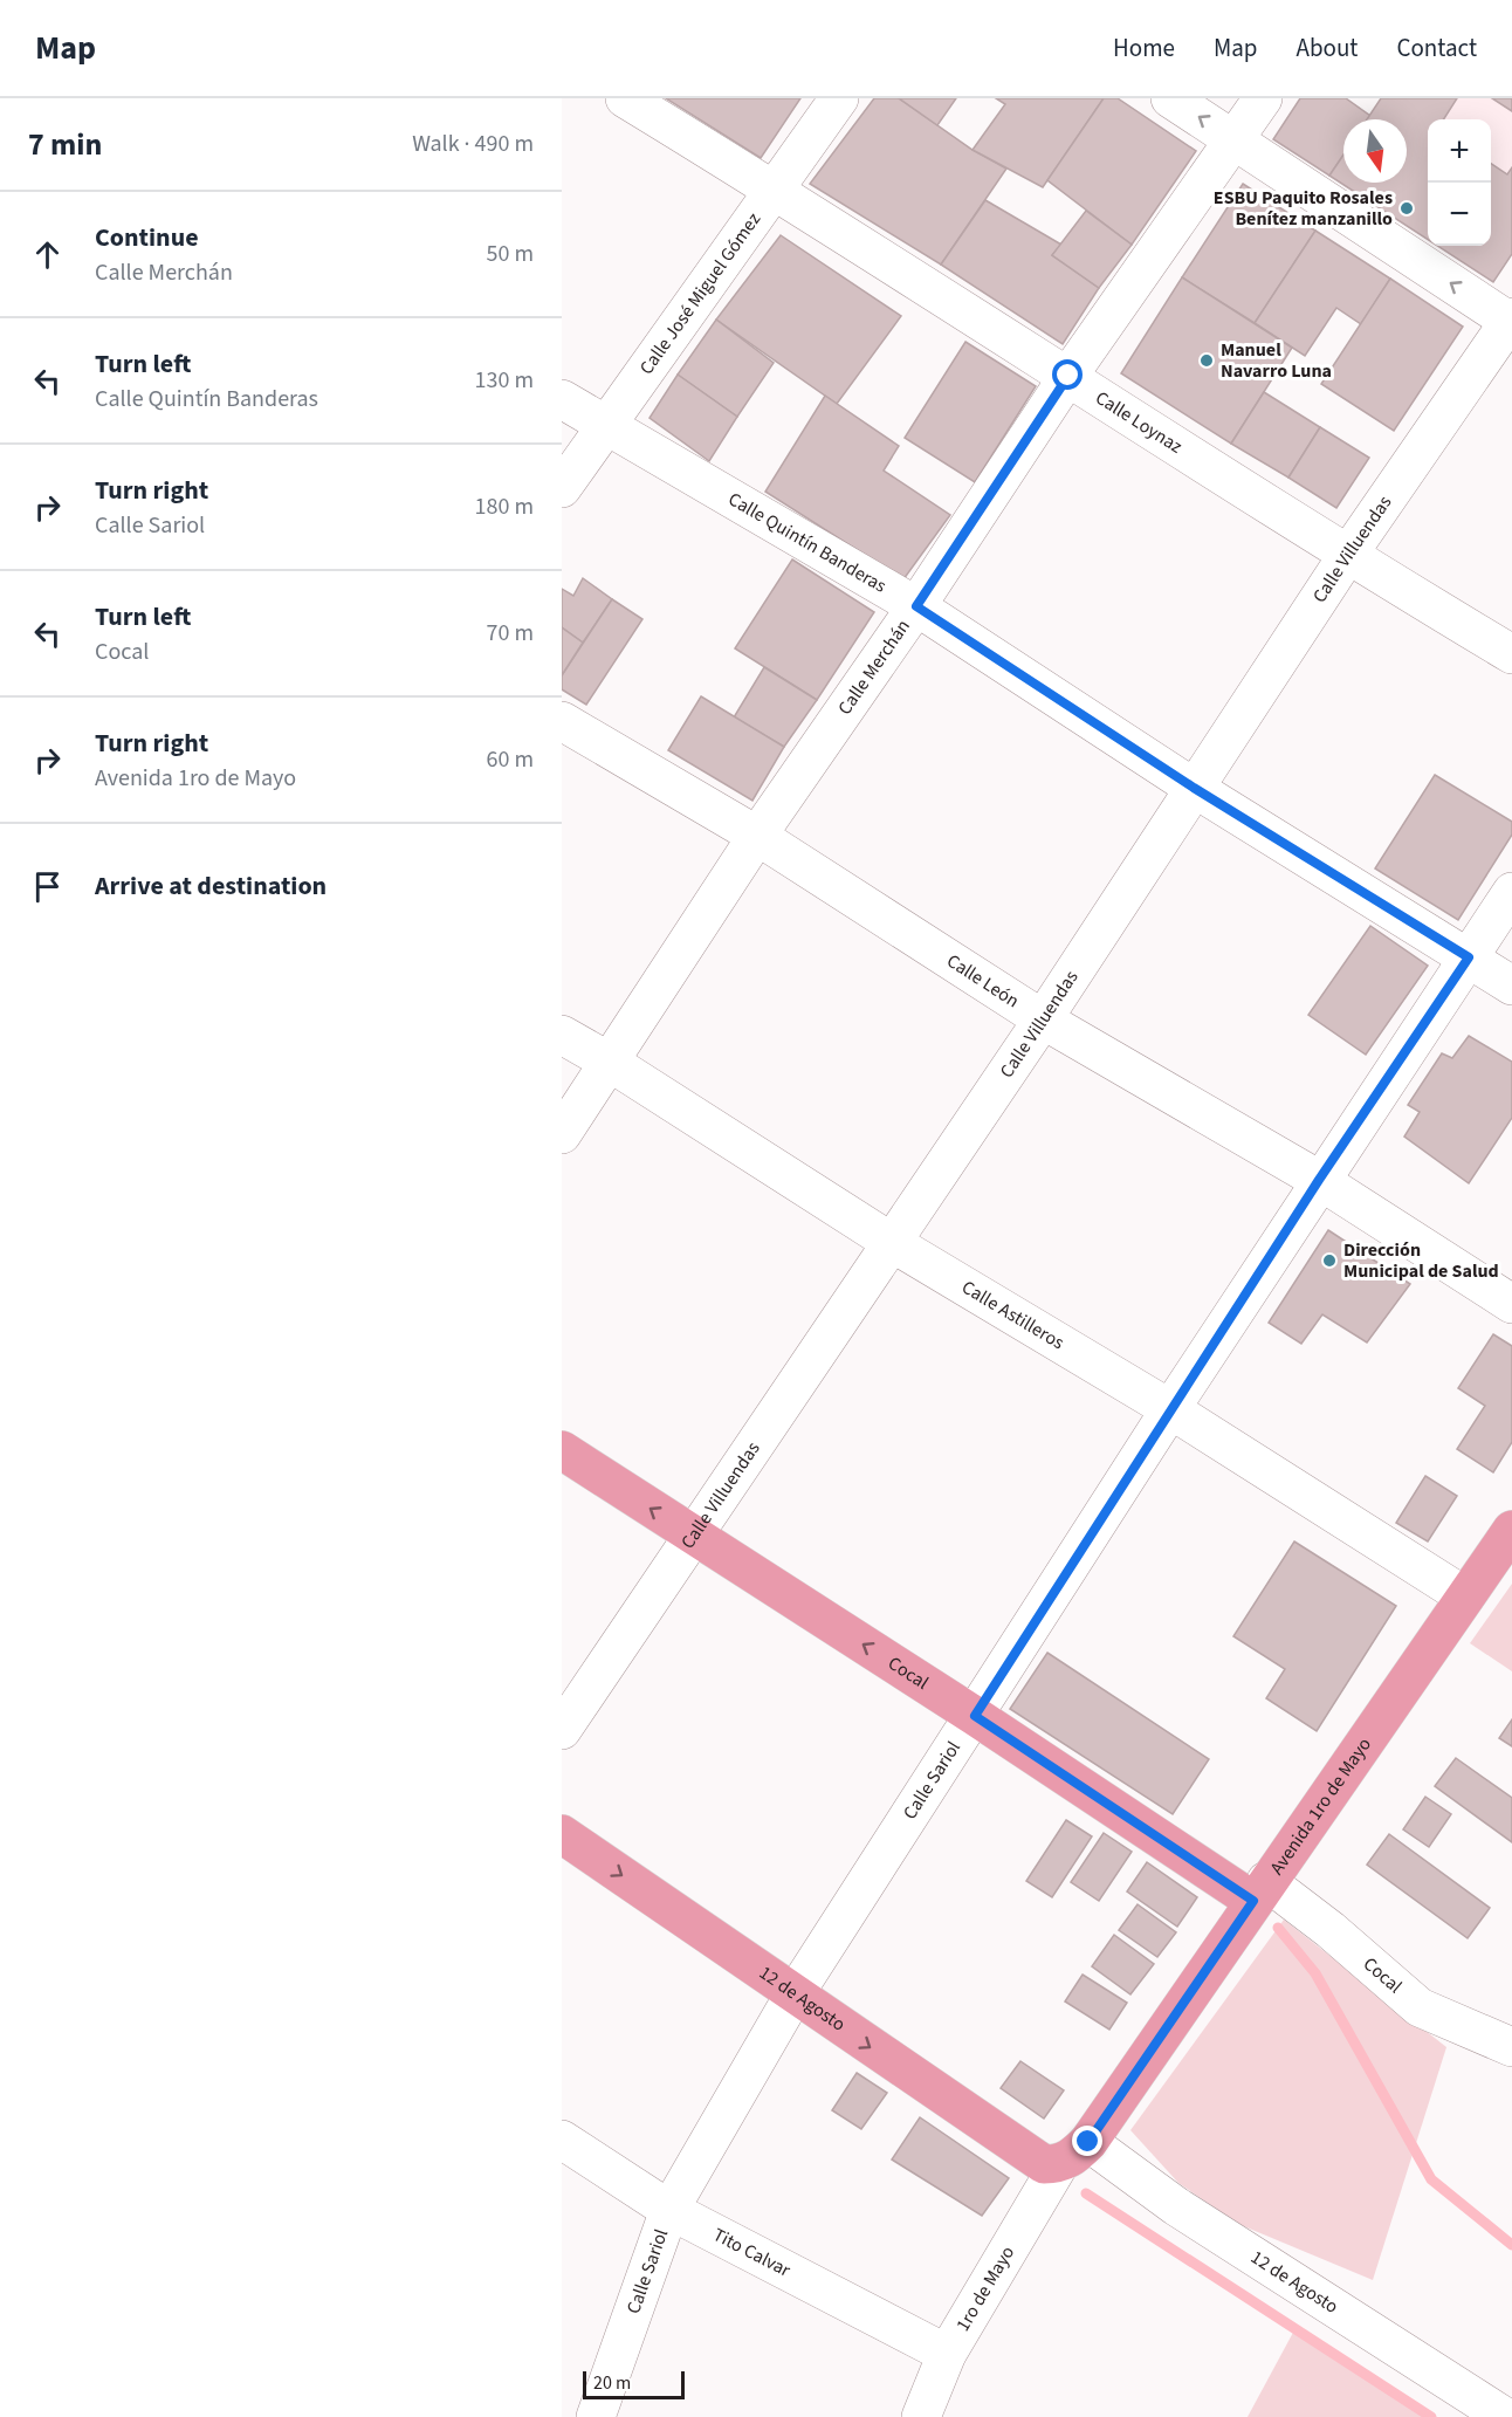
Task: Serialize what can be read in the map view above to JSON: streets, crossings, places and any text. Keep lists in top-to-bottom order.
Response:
{
  "streets": {
    "main road": ["Cocal", "Avenida 1ro de Mayo", "12 de Agosto"],
    "street": [
      "Calle José Miguel Gómez",
      "Calle Loynaz",
      "Calle Quintín Banderas",
      "Calle Villuendas",
      "Calle Merchán",
      "Calle León",
      "Calle Astilleros",
      "Calle Sariol",
      "Tito Calvar",
      "1ro de Mayo"
    ]
  },
  "crossings": [
    ["Calle José Miguel Gómez", "Calle Loynaz"],
    ["Calle José Miguel Gómez", "Calle Quintín Banderas"],
    ["Calle Loynaz", "Calle Villuendas"],
    ["Calle Loynaz", "Calle Merchán"],
    ["Calle Quintín Banderas", "Calle Villuendas"],
    ["Calle Quintín Banderas", "Calle Merchán"],
    ["Calle Quintín Banderas", "Calle Sariol"],
    ["Calle Villuendas", "Calle León"],
    ["Calle Villuendas", "Calle Astilleros"],
    ["Calle Villuendas", "Cocal"],
    ["Calle Merchán", "Calle León"],
    ["Calle Merchán", "Calle Astilleros"],
    ["Calle León", "Calle Sariol"],
    ["Calle Astilleros", "Calle Sariol"],
    ["Calle Astilleros", "Avenida 1ro de Mayo"],
    ["Cocal", "Calle Sariol"],
    ["Cocal", "Avenida 1ro de Mayo"],
    ["Calle Sariol", "12 de Agosto"],
    ["Calle Sariol", "Tito Calvar"],
    ["Avenida 1ro de Mayo", "12 de Agosto"],
    ["Avenida 1ro de Mayo", "1ro de Mayo"],
    ["12 de Agosto", "1ro de Mayo"],
    ["Tito Calvar", "1ro de Mayo"]
  ],
  "one_way": ["Cocal", "12 de Agosto"],
  "places": ["ESBU Paquito Rosales Benítez manzanillo", "Manuel Navarro Luna", "Dirección Municipal de Salud"],
  "scale_bar": "20 m",
  "north": "bottom",
  "page": {
    "header": "Map",
    "nav": [
      "Home",
      "Map",
      "About",
      "Contact"
    ],
    "heading": ["7 min", "Walk · 490 m"],
    "map_buttons": ["+", "−"],
    "list": [
      ["Continue", "Calle Merchán", "50 m"],
      ["Turn left", "Calle Quintín Banderas", "130 m"],
      ["Turn right", "Calle Sariol", "180 m"],
      ["Turn left", "Cocal", "70 m"],
      ["Turn right", "Avenida 1ro de Mayo", "60 m"],
      "Arrive at destination"
    ],
    "scale": "20 m"
  }
}
